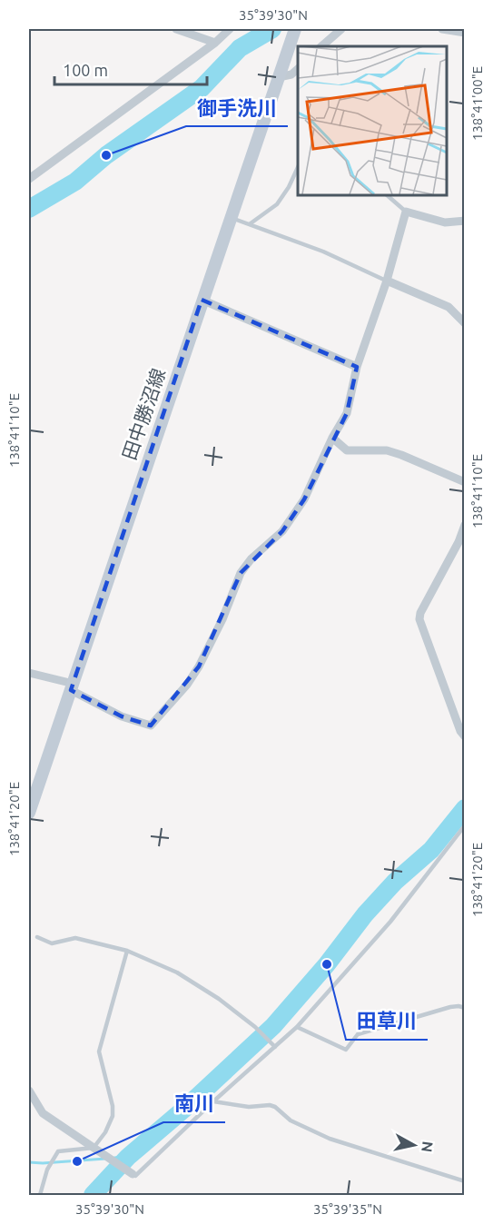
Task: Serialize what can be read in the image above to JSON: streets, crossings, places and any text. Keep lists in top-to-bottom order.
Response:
{
  "streets": {
    "main road": ["田中勝沼線"]
  },
  "places": ["御手洗川", "田草川", "南川"],
  "scale_bar": "100 m",
  "north": "right",
  "coordinates": [
    "35°39'30\"N",
    "138°41'00\"E",
    "138°41'10\"E",
    "138°41'20\"E",
    "35°39'35\"N"
  ]
}
